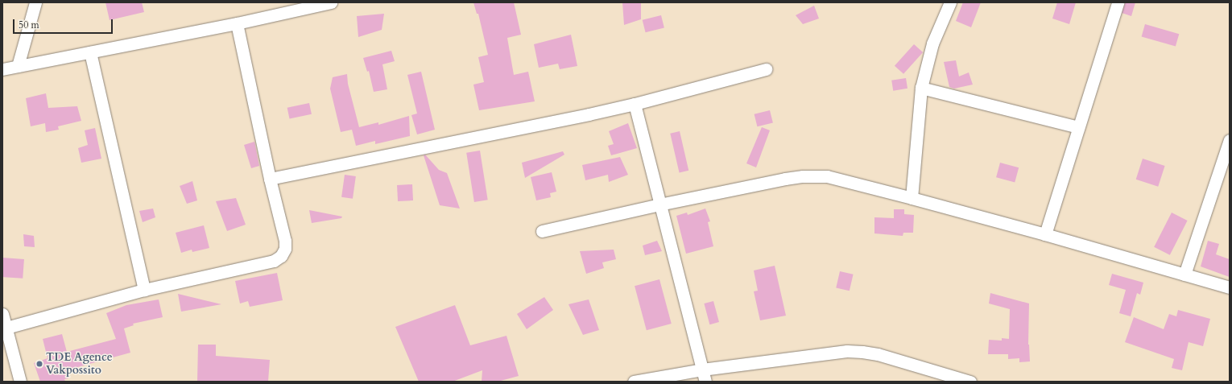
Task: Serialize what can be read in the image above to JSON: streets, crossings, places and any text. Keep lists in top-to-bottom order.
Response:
{
  "places": ["TDE Agence Vakpossito"],
  "scale_bar": "50 m"
}
